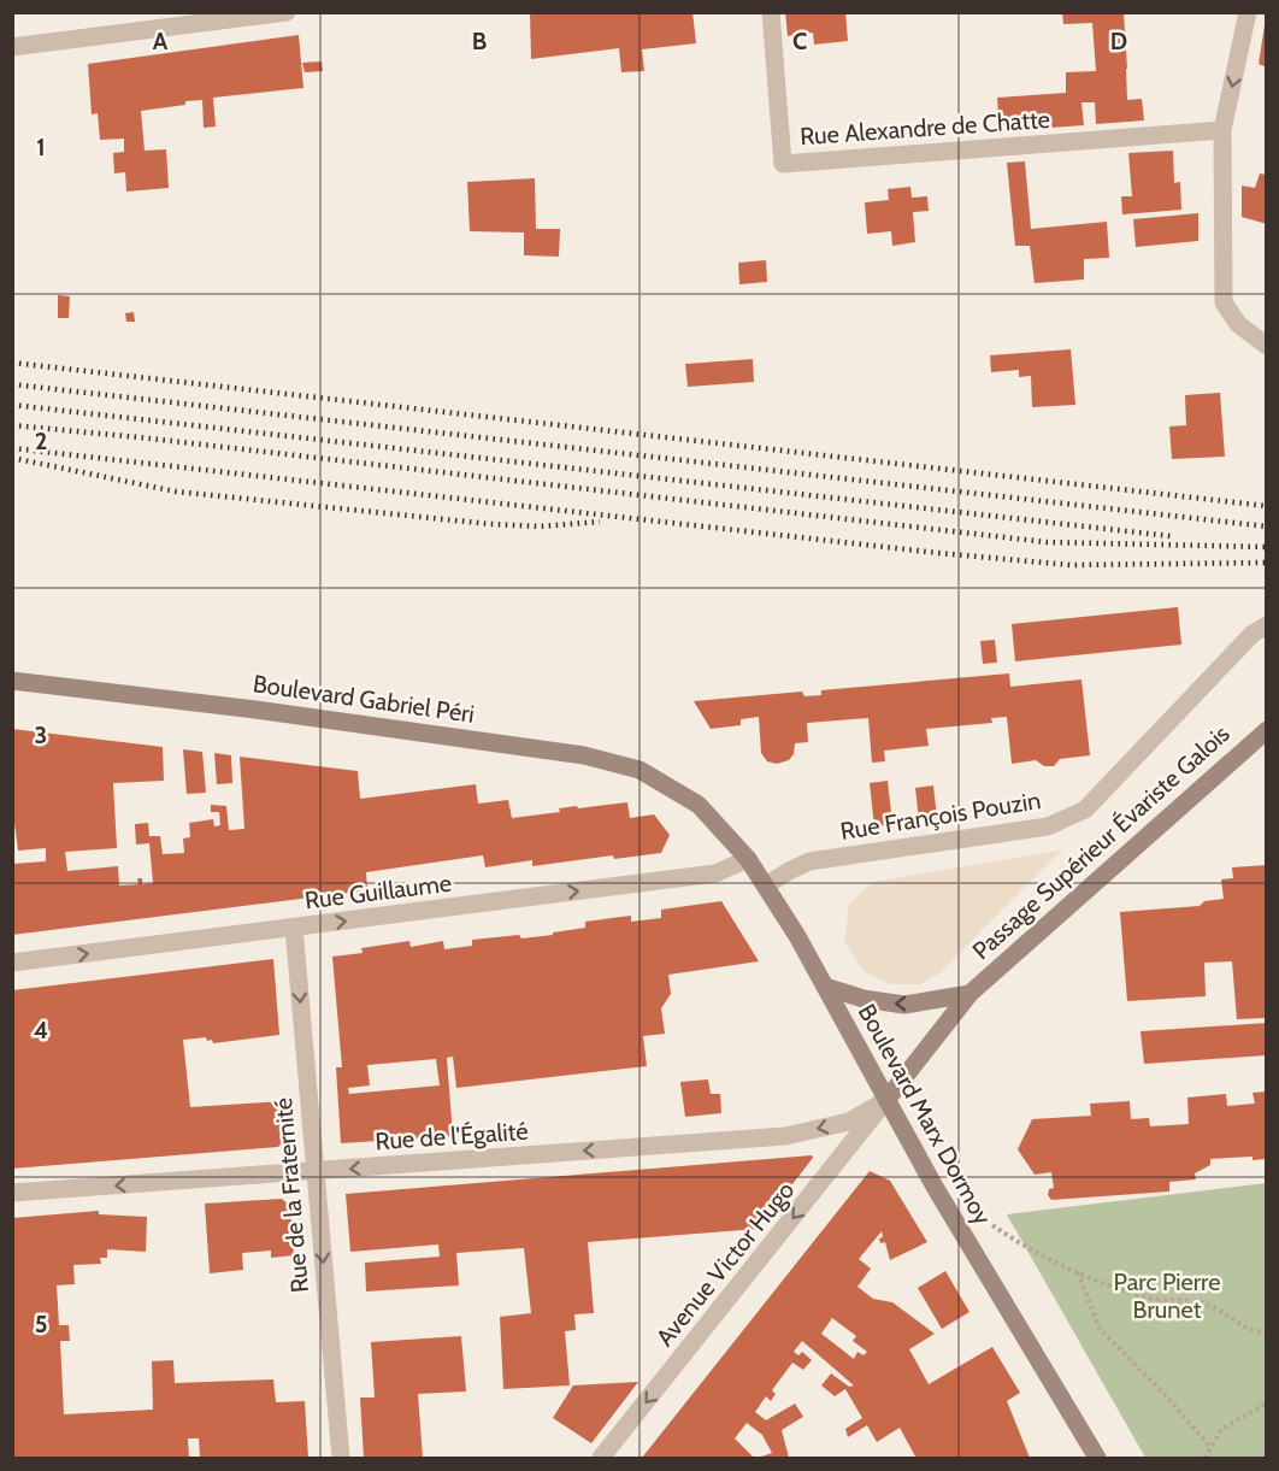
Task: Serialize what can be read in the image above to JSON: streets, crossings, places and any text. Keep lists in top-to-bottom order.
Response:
{
  "streets": {
    "main road": ["Boulevard Gabriel Péri", "Passage Supérieur Évariste Galois", "Boulevard Marx Dormoy"],
    "street": [
      "Rue Alexandre de Chatte",
      "Rue François Pouzin",
      "Rue Guillaume",
      "Rue de l'Égalité",
      "Rue de la Fraternité",
      "Avenue Victor Hugo"
    ]
  },
  "crossings": [
    ["Boulevard Gabriel Péri", "Boulevard Marx Dormoy"],
    ["Rue François Pouzin", "Boulevard Marx Dormoy"],
    ["Passage Supérieur Évariste Galois", "Boulevard Marx Dormoy"],
    ["Passage Supérieur Évariste Galois", "Rue de l'Égalité"],
    ["Passage Supérieur Évariste Galois", "Avenue Victor Hugo"],
    ["Rue Guillaume", "Boulevard Marx Dormoy"],
    ["Rue Guillaume", "Rue de la Fraternité"],
    ["Boulevard Marx Dormoy", "Rue de l'Égalité"],
    ["Boulevard Marx Dormoy", "Avenue Victor Hugo"],
    ["Rue de l'Égalité", "Rue de la Fraternité"],
    ["Rue de l'Égalité", "Avenue Victor Hugo"]
  ],
  "one_way": [
    "Rue Guillaume",
    "Rue de l'Égalité",
    "Rue de la Fraternité",
    "Avenue Victor Hugo"
  ],
  "parks": ["Parc Pierre Brunet"],
  "grid": {
    "columns": [
      "A",
      "B",
      "C",
      "D"
    ],
    "rows": [
      "1",
      "2",
      "3",
      "4",
      "5"
    ]
  }
}
